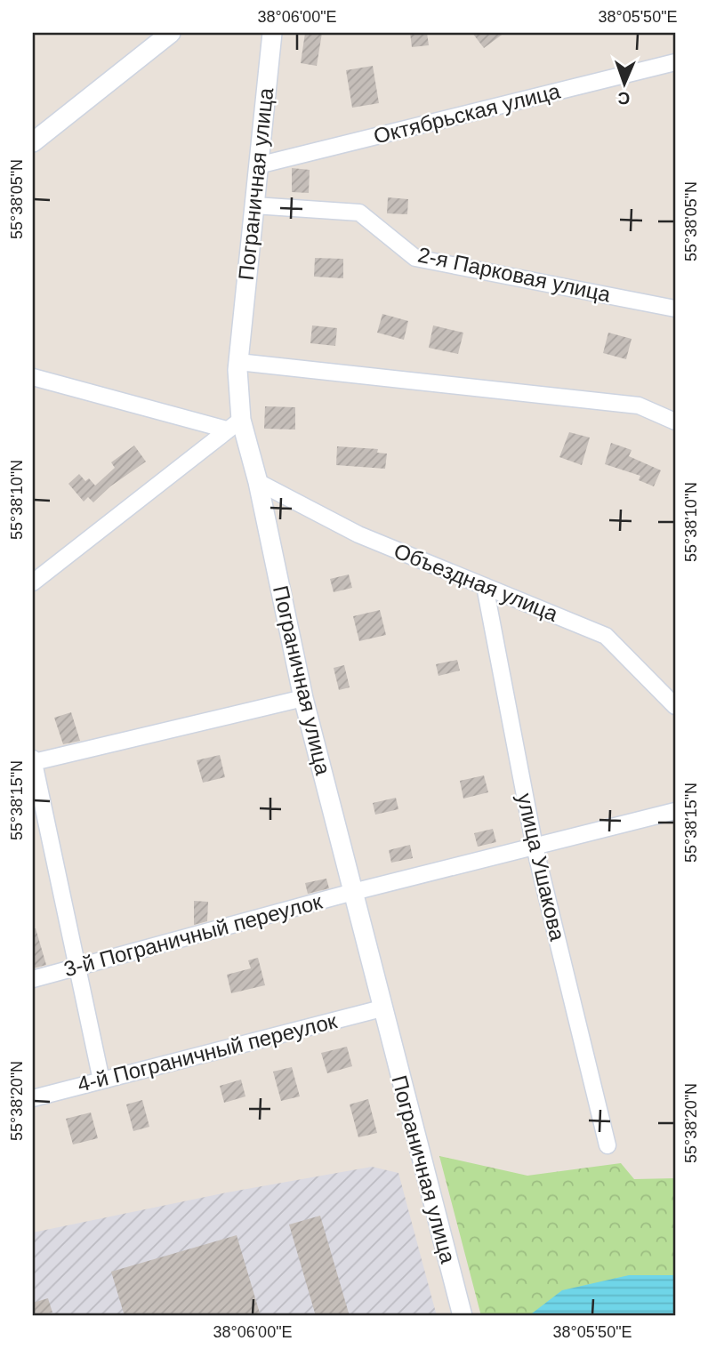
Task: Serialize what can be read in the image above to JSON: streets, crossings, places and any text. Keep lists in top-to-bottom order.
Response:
{
  "streets": {
    "street": [
      "Октябрьская улица",
      "Пограничная улица",
      "2-я Парковая улица",
      "Объездная улица",
      "улица Ушакова",
      "3-й Пограничный переулок",
      "4-й Пограничный переулок"
    ]
  },
  "crossings": [
    ["Октябрьская улица", "Пограничная улица"],
    ["Пограничная улица", "2-я Парковая улица"],
    ["Пограничная улица", "Объездная улица"],
    ["Пограничная улица", "3-й Пограничный переулок"],
    ["Пограничная улица", "4-й Пограничный переулок"],
    ["Объездная улица", "улица Ушакова"],
    ["улица Ушакова", "3-й Пограничный переулок"]
  ],
  "north": "bottom",
  "coordinates": [
    "38°06'00\"E",
    "38°05'50\"E",
    "55°38'05\"N",
    "55°38'10\"N",
    "55°38'15\"N",
    "55°38'20\"N"
  ]
}
